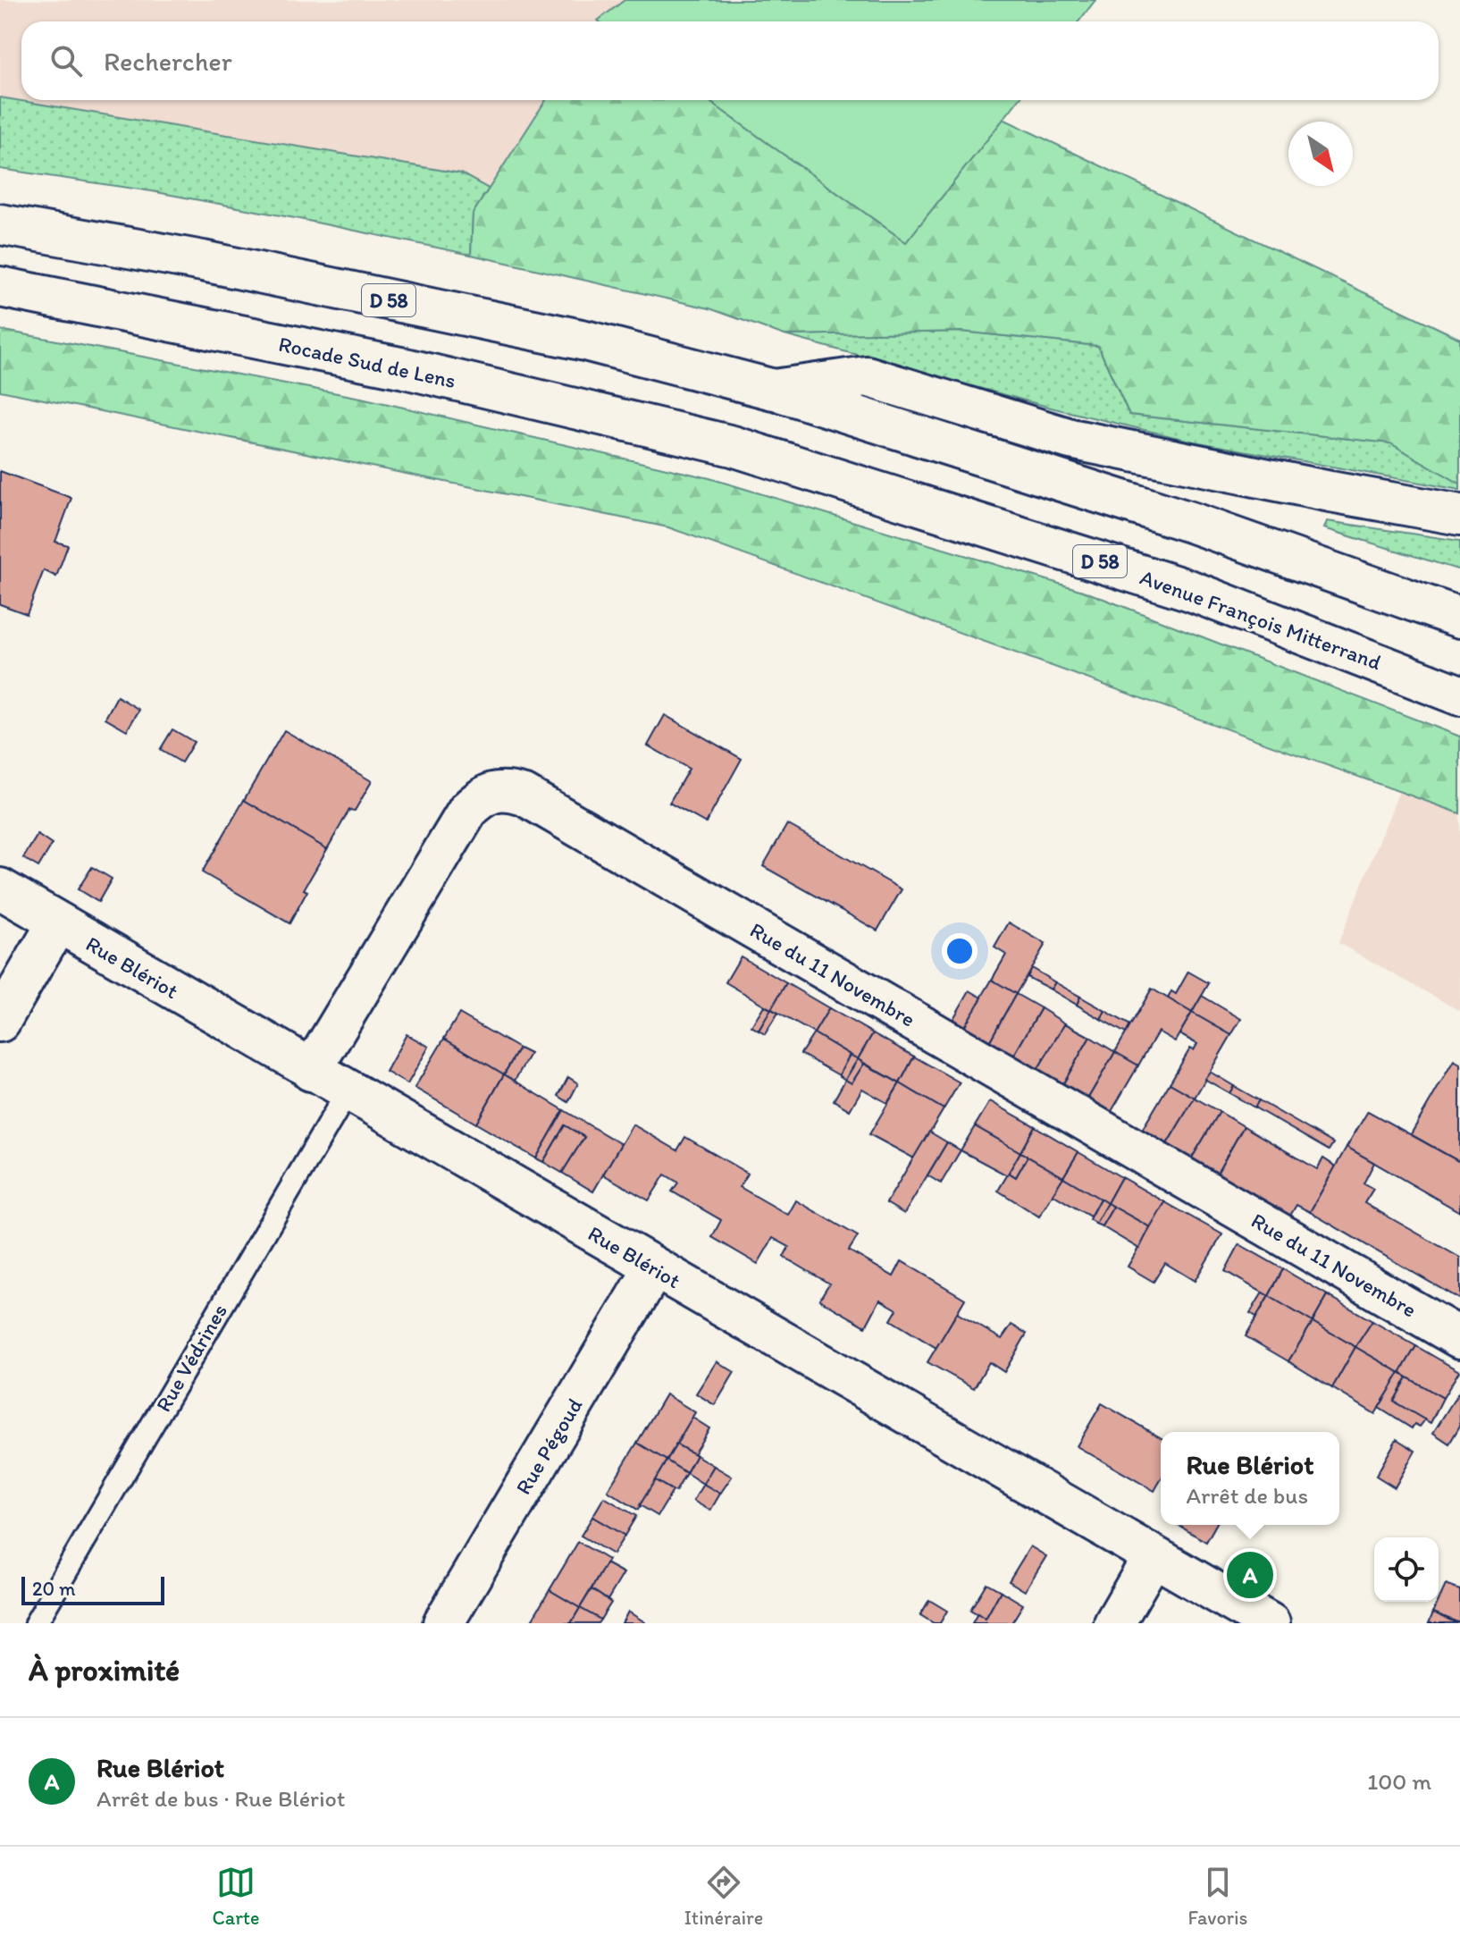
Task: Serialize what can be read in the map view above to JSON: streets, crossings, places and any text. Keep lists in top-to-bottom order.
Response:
{
  "streets": {
    "main road": [
      "D 58",
      "Rocade Sud de Lens",
      "Avenue François Mitterrand",
      "Rue Blériot",
      "Rue du 11 Novembre",
      "Rue Pégoud"
    ],
    "lane": ["Rue Védrines"]
  },
  "crossings": [
    ["Rocade Sud de Lens", "Avenue François Mitterrand"],
    ["Rue Blériot", "Rue du 11 Novembre"],
    ["Rue Blériot", "Rue Védrines"],
    ["Rue Blériot", "Rue Pégoud"]
  ],
  "scale_bar": "20 m",
  "north": "bottom right",
  "page": {
    "search": "Rechercher",
    "popup": ["Rue Blériot", "Arrêt de bus"],
    "pins": "A",
    "scale": "20 m",
    "heading": "À proximité",
    "list": [
      {
        "mark": "A",
        "name": "Rue Blériot",
        "note": "Arrêt de bus · Rue Blériot",
        "value": "100 m"
      }
    ],
    "nav": ["Carte", "Itinéraire", "Favoris"]
  }
}
